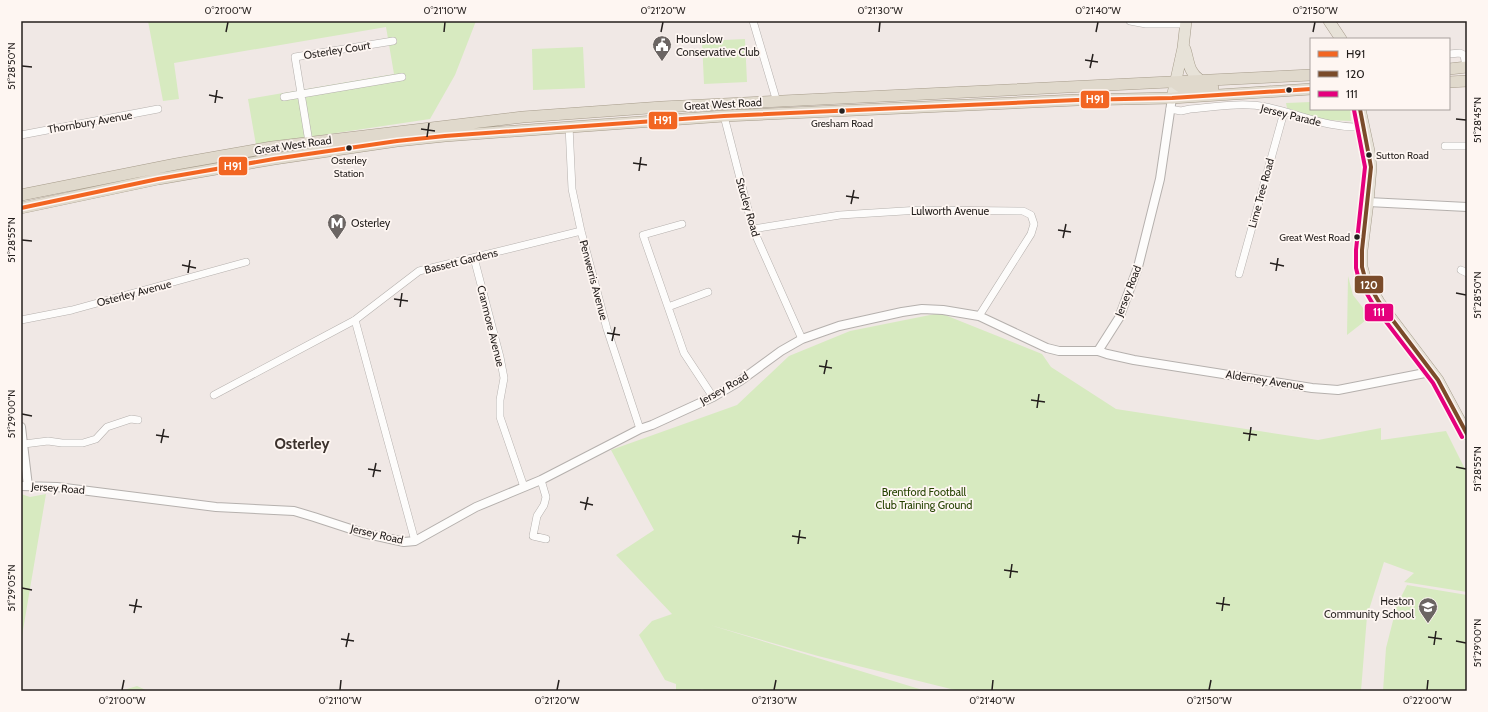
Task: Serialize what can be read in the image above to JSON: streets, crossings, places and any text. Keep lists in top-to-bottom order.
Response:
{
  "streets": {
    "highway": ["Great West Road"],
    "main road": ["Jersey Road"],
    "street": [
      "Osterley Court",
      "Jersey Parade",
      "Thornbury Avenue",
      "Lime Tree Road",
      "Stucley Road",
      "Lulworth Avenue",
      "Bassett Gardens",
      "Penwerris Avenue",
      "Osterley Avenue",
      "Cranmore Avenue",
      "Alderney Avenue"
    ]
  },
  "crossings": [
    ["Osterley Court", "Great West Road"],
    ["Great West Road", "Stucley Road"],
    ["Great West Road", "Penwerris Avenue"],
    ["Great West Road", "Jersey Road"],
    ["Jersey Parade", "Lime Tree Road"],
    ["Jersey Parade", "Jersey Road"],
    ["Stucley Road", "Lulworth Avenue"],
    ["Stucley Road", "Jersey Road"],
    ["Lulworth Avenue", "Jersey Road"],
    ["Bassett Gardens", "Penwerris Avenue"],
    ["Bassett Gardens", "Cranmore Avenue"],
    ["Penwerris Avenue", "Jersey Road"],
    ["Jersey Road", "Cranmore Avenue"],
    ["Jersey Road", "Alderney Avenue"]
  ],
  "districts": ["Osterley"],
  "parks": ["Brentford Football Club Training Ground"],
  "places": {
    "public building": ["Hounslow Conservative Club"],
    "other": [
      "Gresham Road",
      "Osterley Station",
      "Sutton Road",
      "Great West Road"
    ],
    "metro station": ["Osterley"],
    "school or university": ["Heston Community School"]
  },
  "lines": ["transit line H91", "transit line 120", "transit line 111"],
  "legend": ["H91", "120", "111"],
  "coordinates": [
    "0°21'00\"W",
    "0°21'10\"W",
    "0°21'20\"W",
    "0°21'30\"W",
    "0°21'40\"W",
    "0°21'50\"W",
    "51°28'50\"N",
    "51°28'45\"N",
    "51°28'55\"N",
    "51°29'00\"N",
    "51°29'05\"N",
    "0°22'00\"W"
  ]
}
